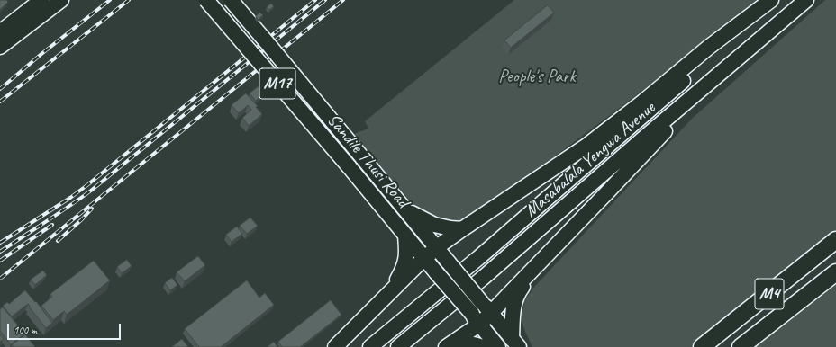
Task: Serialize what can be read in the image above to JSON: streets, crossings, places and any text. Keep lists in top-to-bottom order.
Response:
{
  "streets": {
    "highway": ["M4"],
    "main road": ["M17", "Masabalala Yengwa Avenue", "Sandile Thusi Road"]
  },
  "parks": ["People's Park"],
  "scale_bar": "100 m"
}
